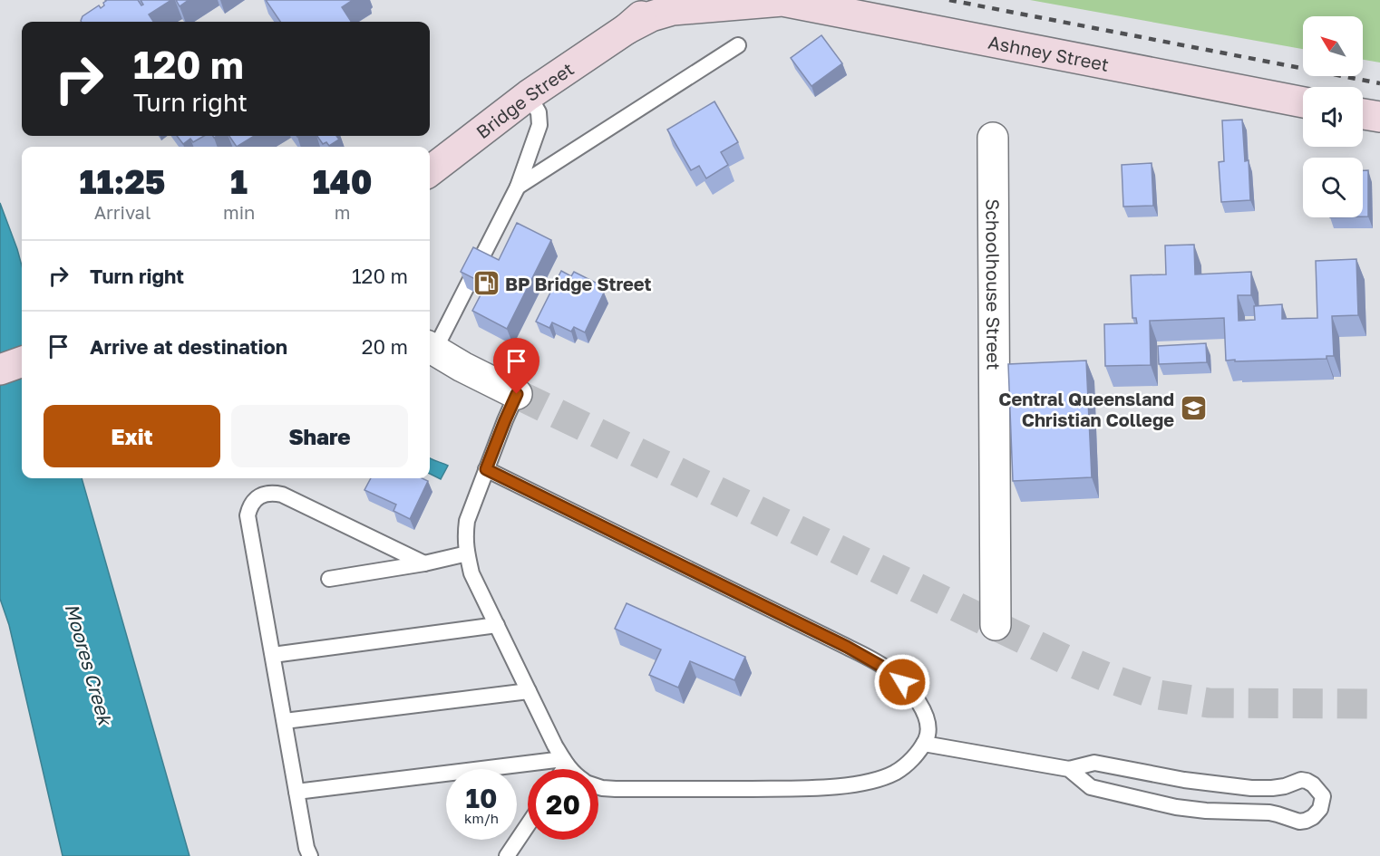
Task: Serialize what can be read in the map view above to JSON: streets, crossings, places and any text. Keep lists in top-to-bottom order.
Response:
{
  "streets": {
    "street": ["Ashney Street", "Bridge Street", "Schoolhouse Street"]
  },
  "crossings": [
    ["Ashney Street", "Bridge Street"]
  ],
  "water": ["Moores Creek"],
  "places": {
    "fuel station": ["BP Bridge Street"],
    "school or university": ["Central Queensland Christian College"]
  },
  "north": "top left",
  "page": {
    "turn": ["120 m", "Turn right"],
    "eta": [
      "11:25",
      "Arrival",
      "1",
      "min",
      "140",
      "m"
    ],
    "list": [
      {
        "name": "Turn right",
        "value": "120 m"
      },
      {
        "name": "Arrive at destination",
        "value": "20 m"
      }
    ],
    "buttons": ["Exit", "Share"],
    "speed": "10 km/h",
    "limit": "20"
  }
}
